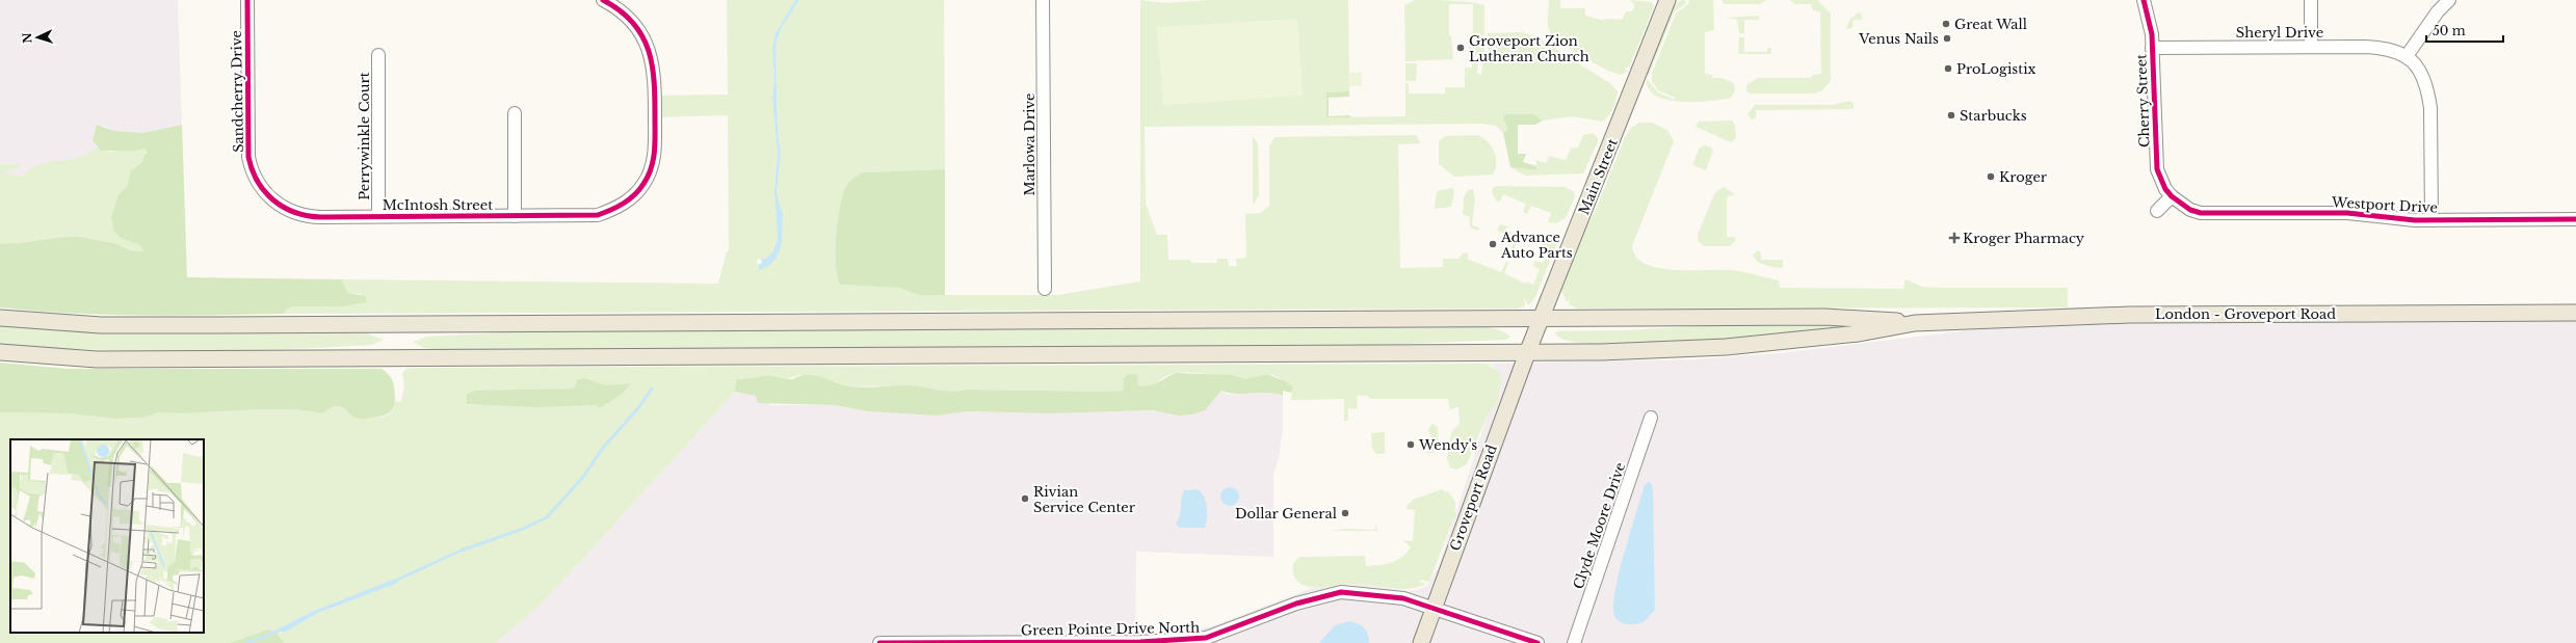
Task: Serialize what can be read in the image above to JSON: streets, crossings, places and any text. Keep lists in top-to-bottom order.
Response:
{
  "streets": {
    "main road": ["Main Street", "London - Groveport Road", "Groveport Road"],
    "street": [
      "Sheryl Drive",
      "Sandcherry Drive",
      "Cherry Street",
      "Perrywinkle Court",
      "Marlowa Drive",
      "McIntosh Street",
      "Westport Drive",
      "Clyde Moore Drive",
      "Green Pointe Drive North"
    ]
  },
  "crossings": [
    ["Sheryl Drive", "Cherry Street"],
    ["Sandcherry Drive", "McIntosh Street"],
    ["Cherry Street", "Westport Drive"],
    ["Perrywinkle Court", "McIntosh Street"],
    ["Main Street", "Groveport Road"],
    ["Groveport Road", "Green Pointe Drive North"]
  ],
  "places": {
    "other": [
      "Great Wall",
      "Venus Nails",
      "Groveport Zion Lutheran Church",
      "ProLogistix",
      "Starbucks",
      "Kroger",
      "Advance Auto Parts",
      "Wendy's",
      "Rivian Service Center",
      "Dollar General"
    ],
    "health": ["Kroger Pharmacy"]
  },
  "scale_bar": "50 m",
  "north": "left"
}
